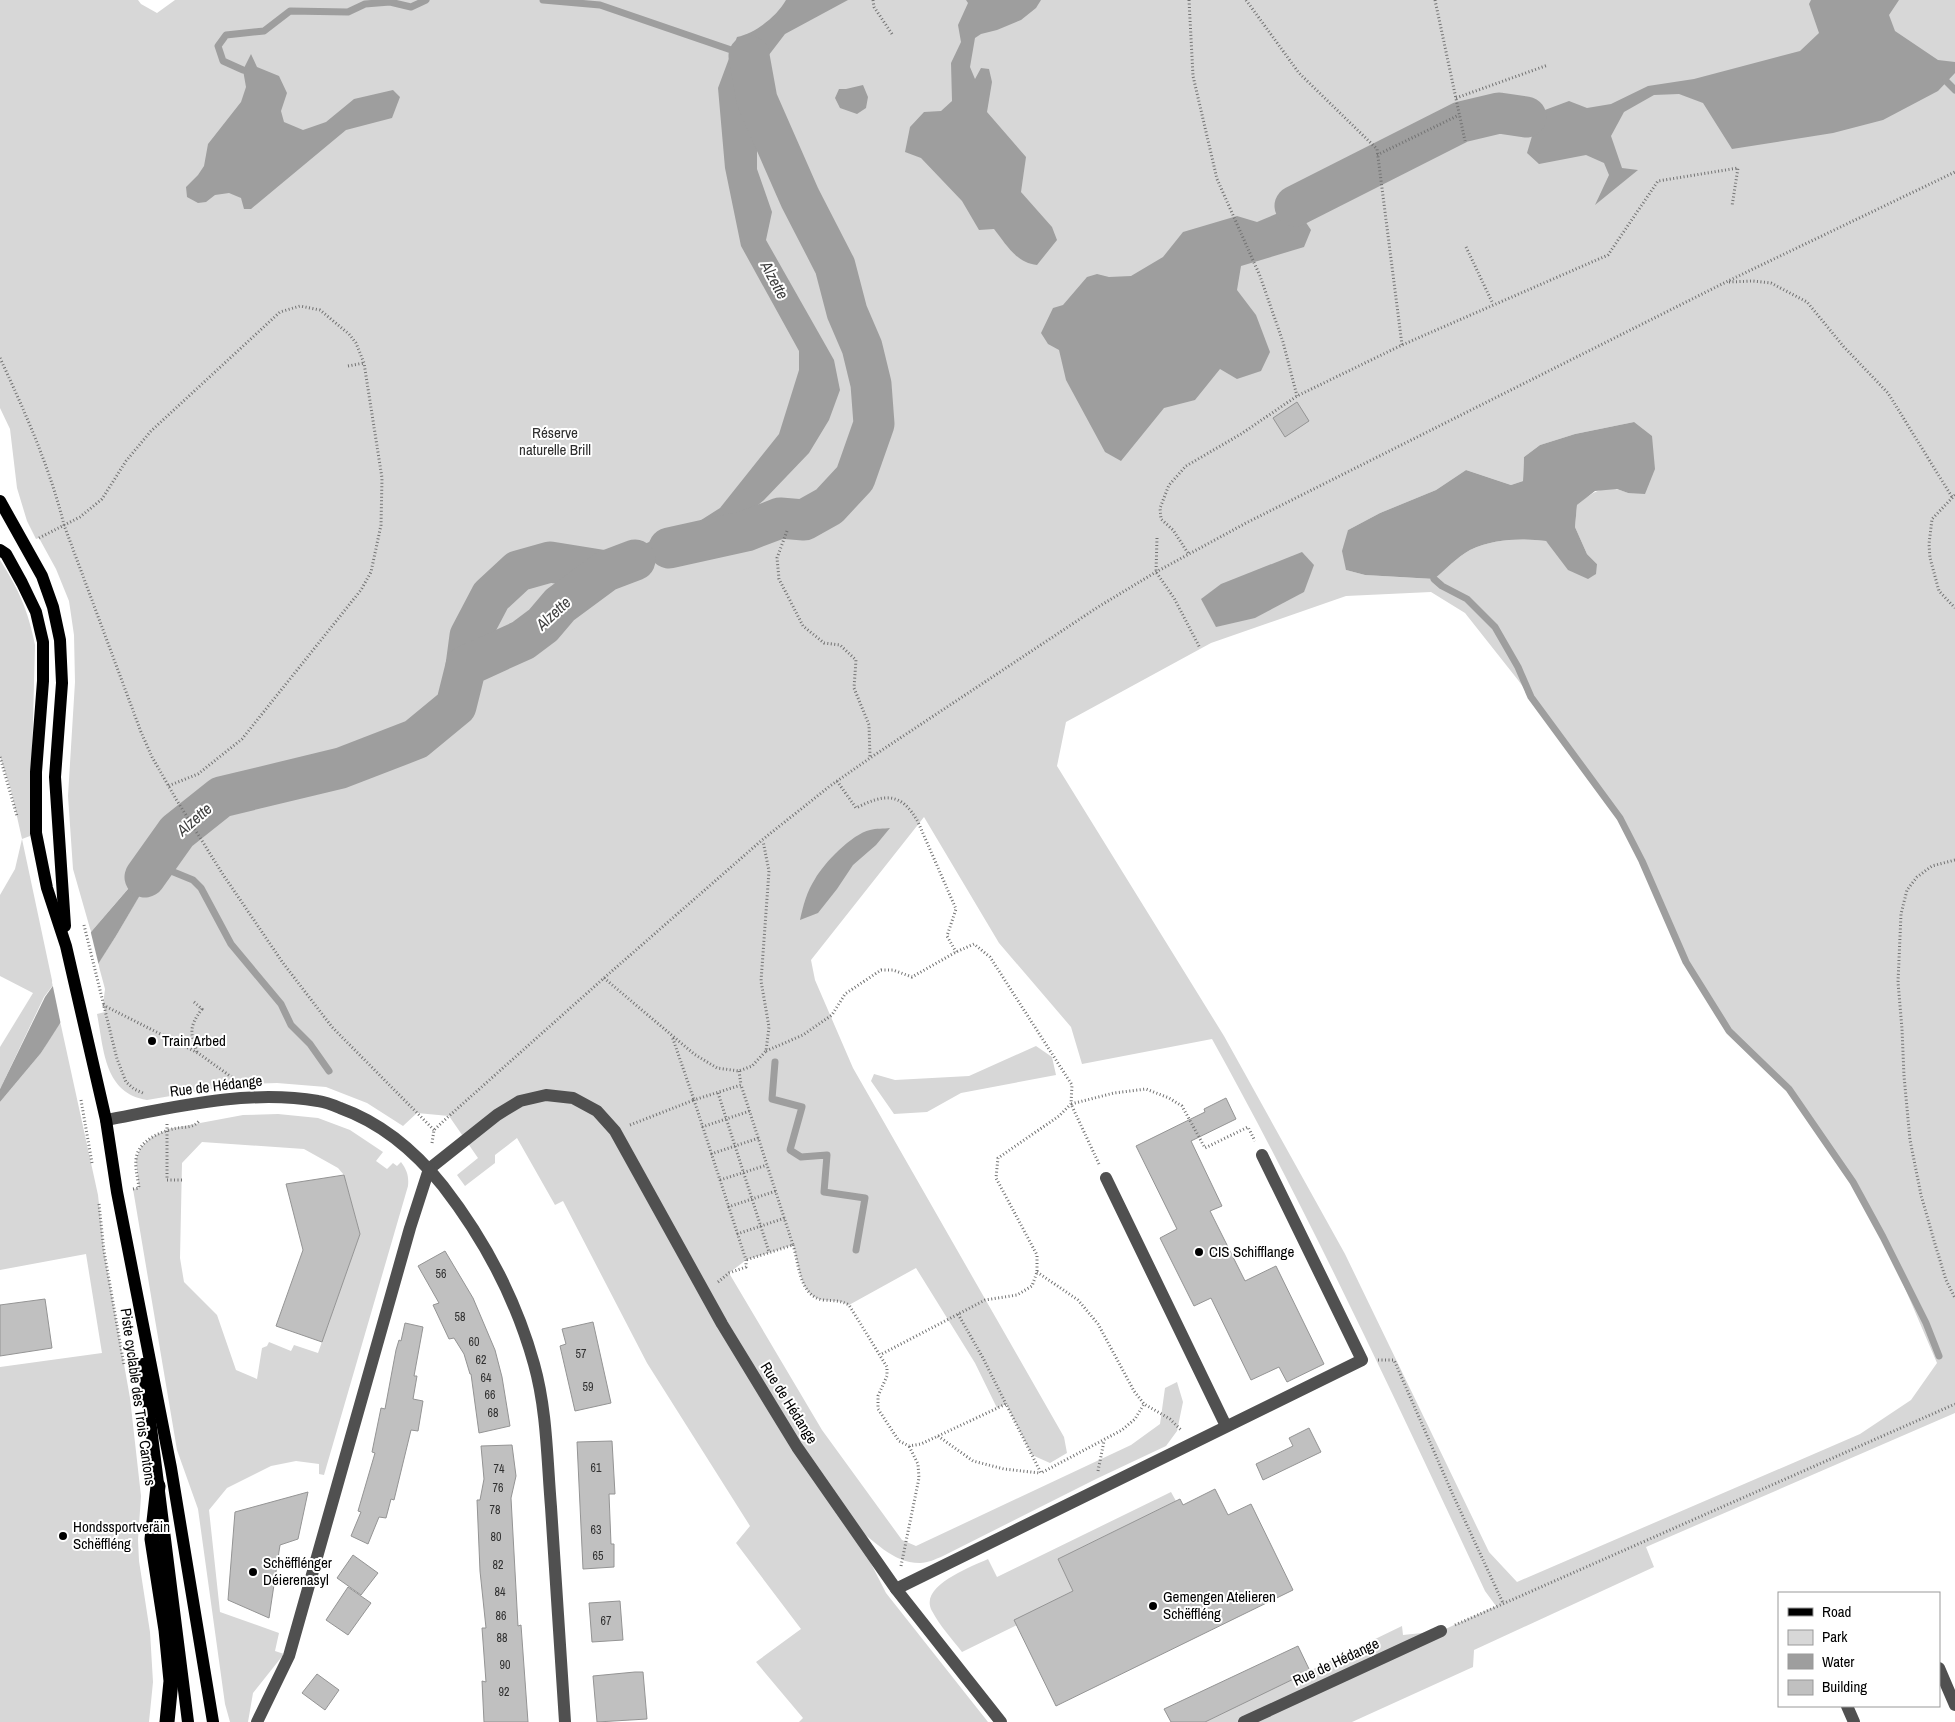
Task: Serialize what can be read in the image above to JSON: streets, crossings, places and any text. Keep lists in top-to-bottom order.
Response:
{
  "streets": {
    "street": ["Rue de Hédange"],
    "path": ["Piste cyclable des Trois Cantons"]
  },
  "water": ["Alzette"],
  "parks": ["Réserve naturelle Brill"],
  "places": [
    "Train Arbed",
    "CIS Schifflange",
    "Hondssportveräin Schëffléng",
    "Schëfflénger Déierenasyl",
    "Gemengen Atelieren Schëffléng"
  ],
  "house_numbers": [
    "56",
    "58",
    "60",
    "57",
    "62",
    "64",
    "59",
    "66",
    "68",
    "61",
    "74",
    "76",
    "78",
    "63",
    "80",
    "65",
    "82",
    "84",
    "86",
    "67",
    "88",
    "90",
    "92"
  ],
  "legend": [
    "Road",
    "Park",
    "Water",
    "Building"
  ]
}
